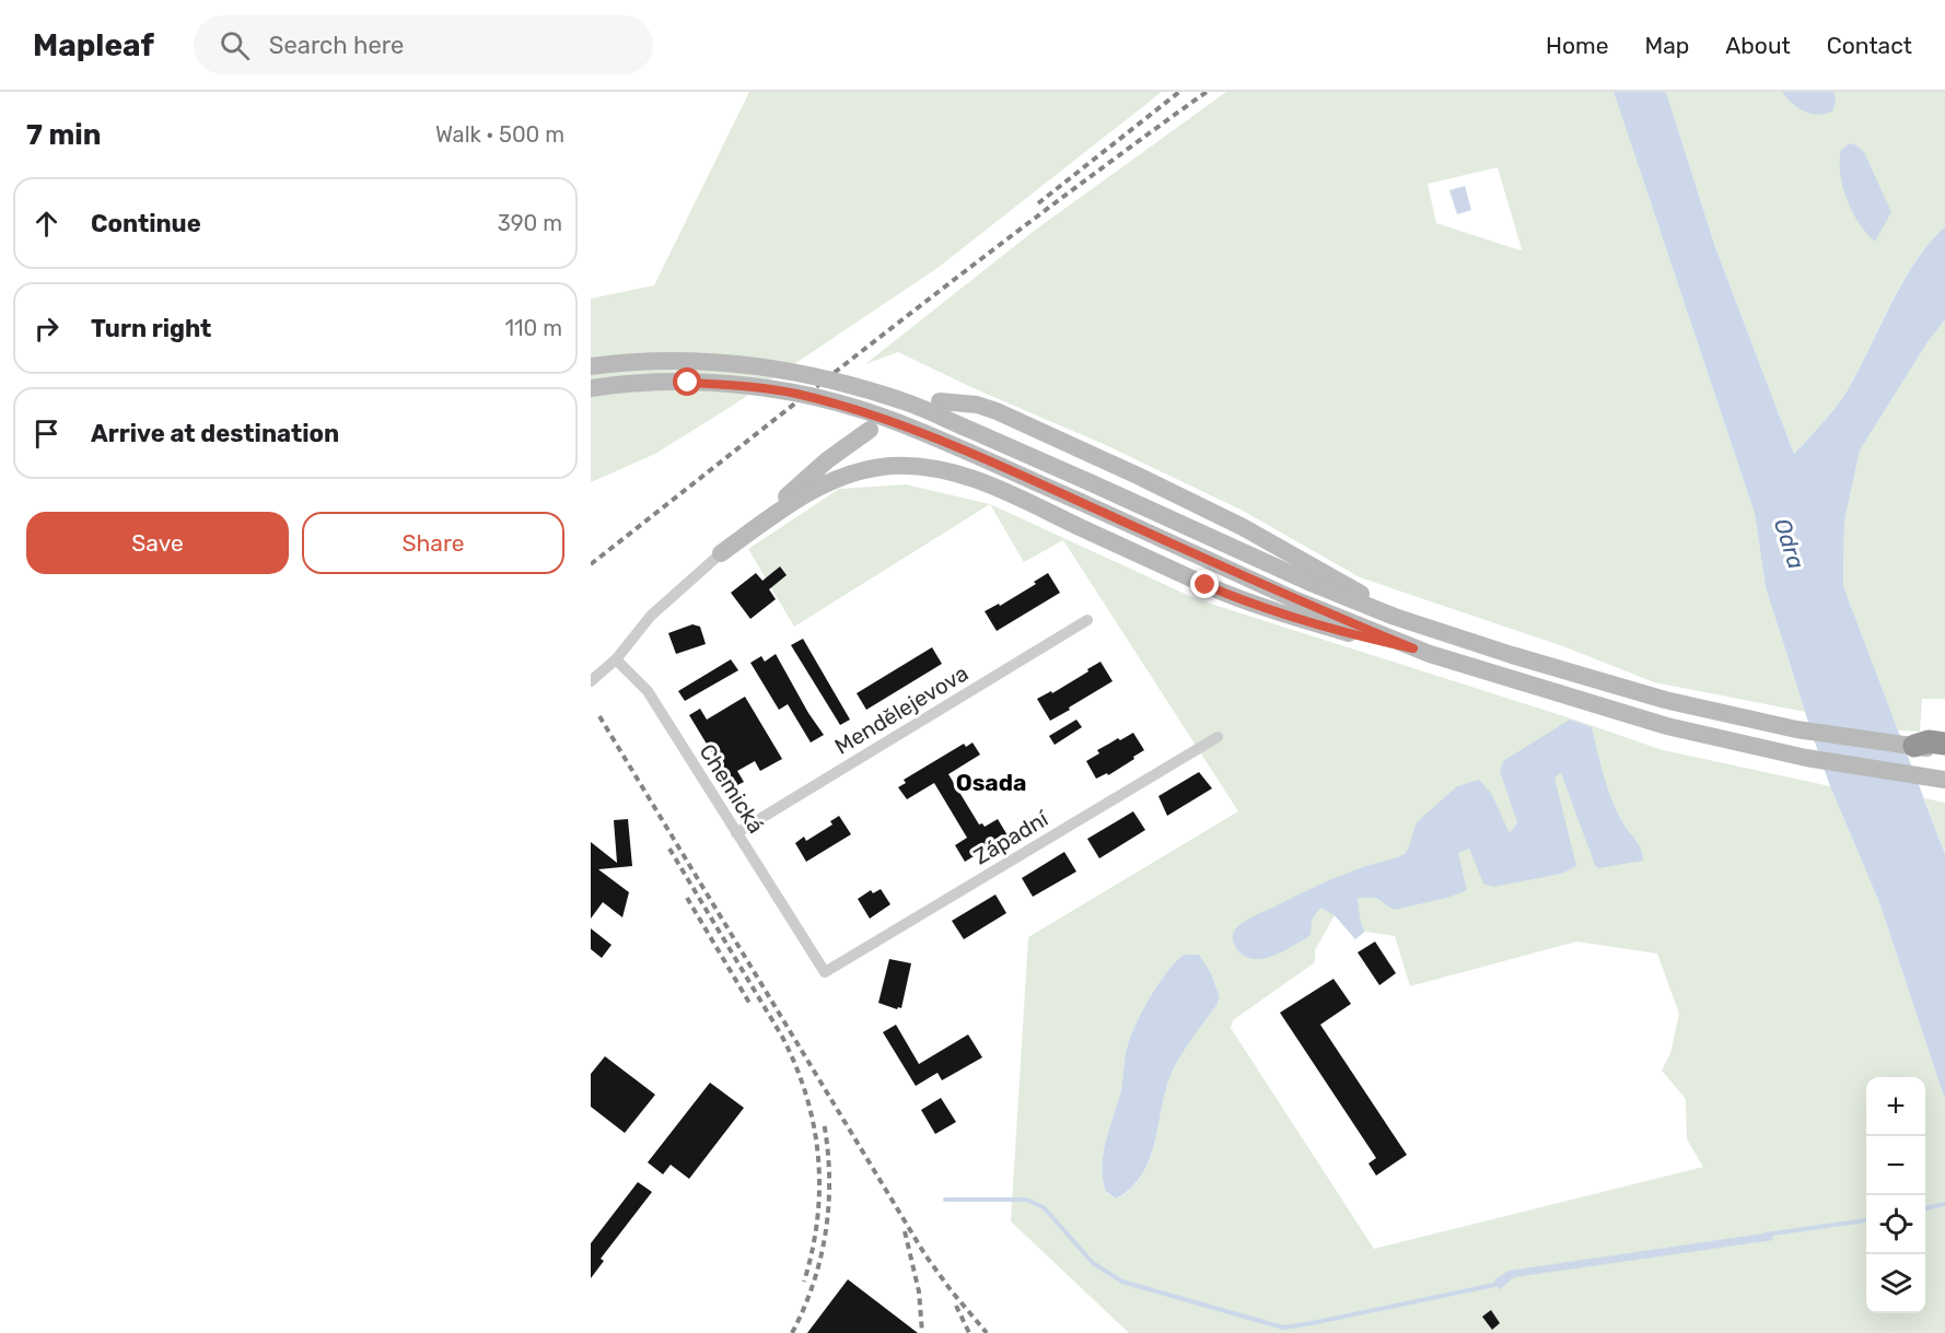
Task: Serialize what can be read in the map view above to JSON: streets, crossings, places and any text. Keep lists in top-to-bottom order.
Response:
{
  "streets": {
    "street": ["Mendělejevova", "Chemická", "Západní"]
  },
  "crossings": [
    ["Mendělejevova", "Chemická"],
    ["Chemická", "Západní"]
  ],
  "districts": ["Osada"],
  "water": ["Odra"],
  "page": {
    "header": "Mapleaf",
    "search": "Search here",
    "nav": [
      "Home",
      "Map",
      "About",
      "Contact"
    ],
    "heading": ["7 min", "Walk · 500 m"],
    "list": [
      ["Continue", "390 m"],
      ["Turn right", "110 m"],
      "Arrive at destination"
    ],
    "buttons": ["Save", "Share"],
    "map_buttons": ["+", "−"]
  }
}
